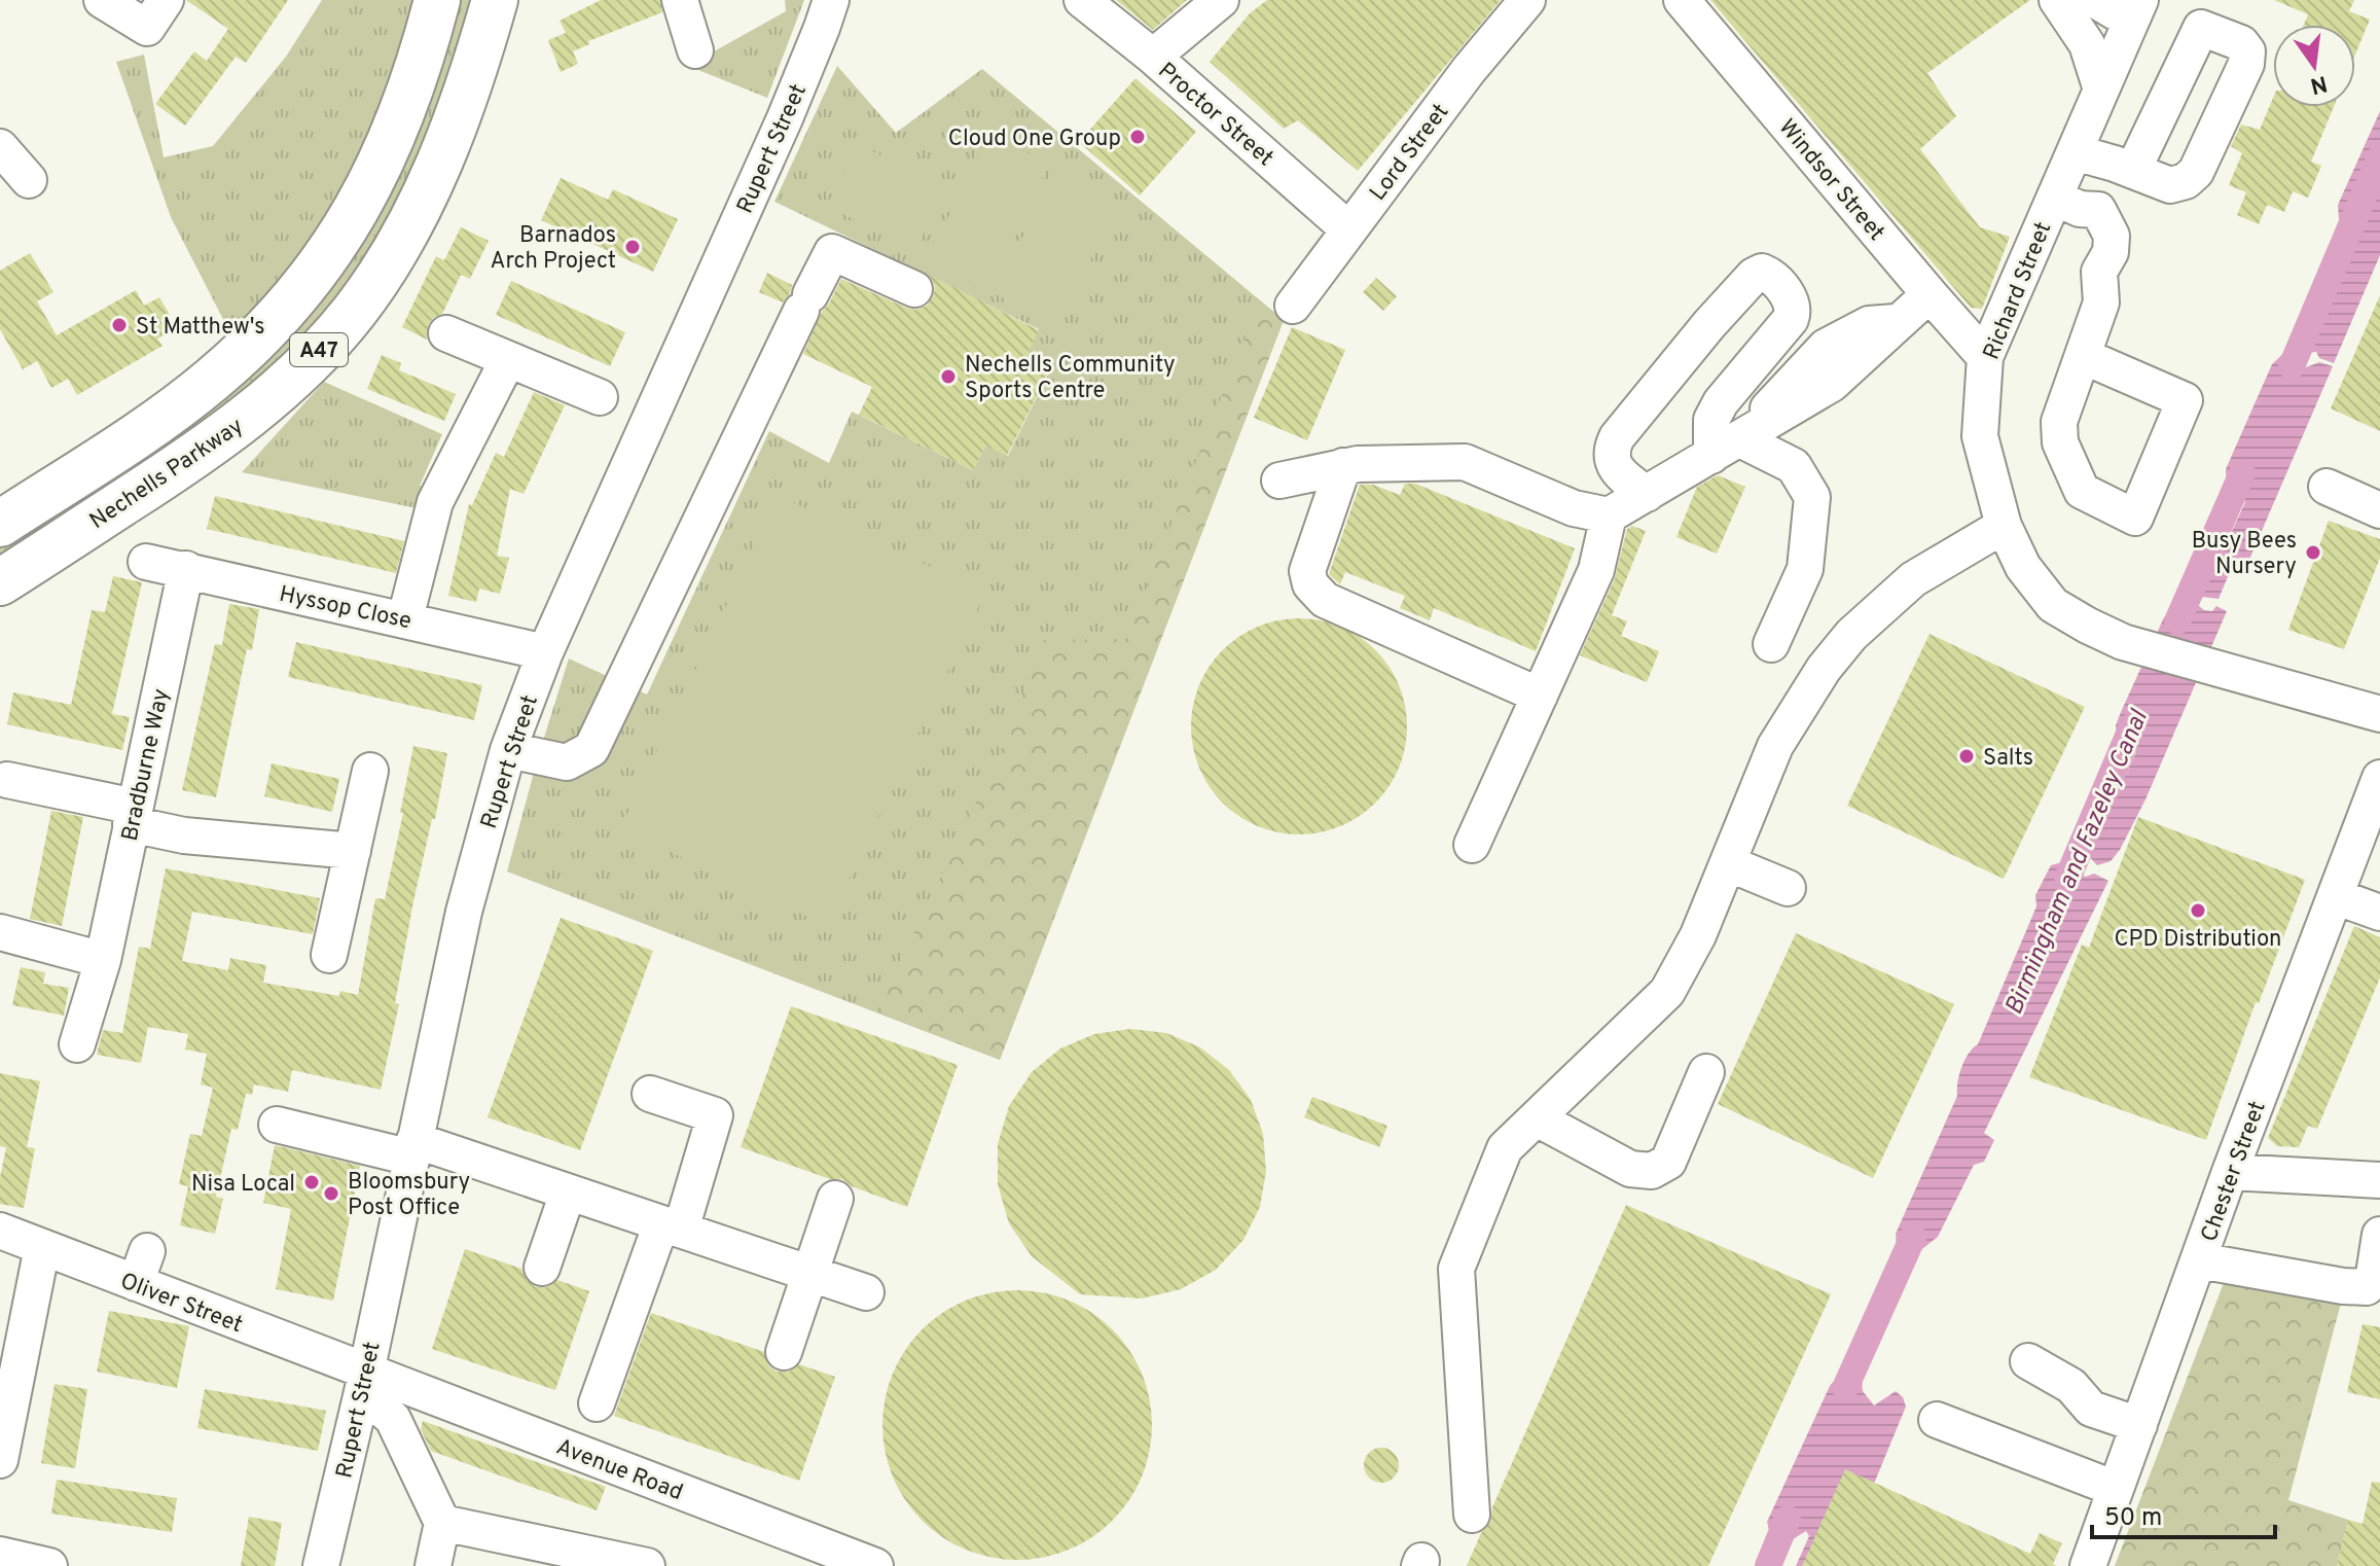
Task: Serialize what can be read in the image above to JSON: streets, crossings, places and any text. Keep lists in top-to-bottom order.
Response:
{
  "streets": {
    "main road": ["A47", "Nechells Parkway"],
    "street": [
      "Proctor Street",
      "Rupert Street",
      "Lord Street",
      "Windsor Street",
      "Richard Street",
      "Hyssop Close",
      "Bradburne Way",
      "Chester Street",
      "Oliver Street",
      "Avenue Road"
    ]
  },
  "crossings": [
    ["Proctor Street", "Lord Street"],
    ["Rupert Street", "Hyssop Close"],
    ["Rupert Street", "Oliver Street"],
    ["Rupert Street", "Avenue Road"],
    ["Windsor Street", "Richard Street"],
    ["Hyssop Close", "Bradburne Way"],
    ["Oliver Street", "Avenue Road"]
  ],
  "water": ["Birmingham and Fazeley Canal"],
  "places": [
    "Cloud One Group",
    "Barnados Arch Project",
    "St Matthew's",
    "Nechells Community Sports Centre",
    "Busy Bees Nursery",
    "Salts",
    "CPD Distribution",
    "Nisa Local",
    "Bloomsbury Post Office"
  ],
  "scale_bar": "50 m",
  "north": "bottom"
}
